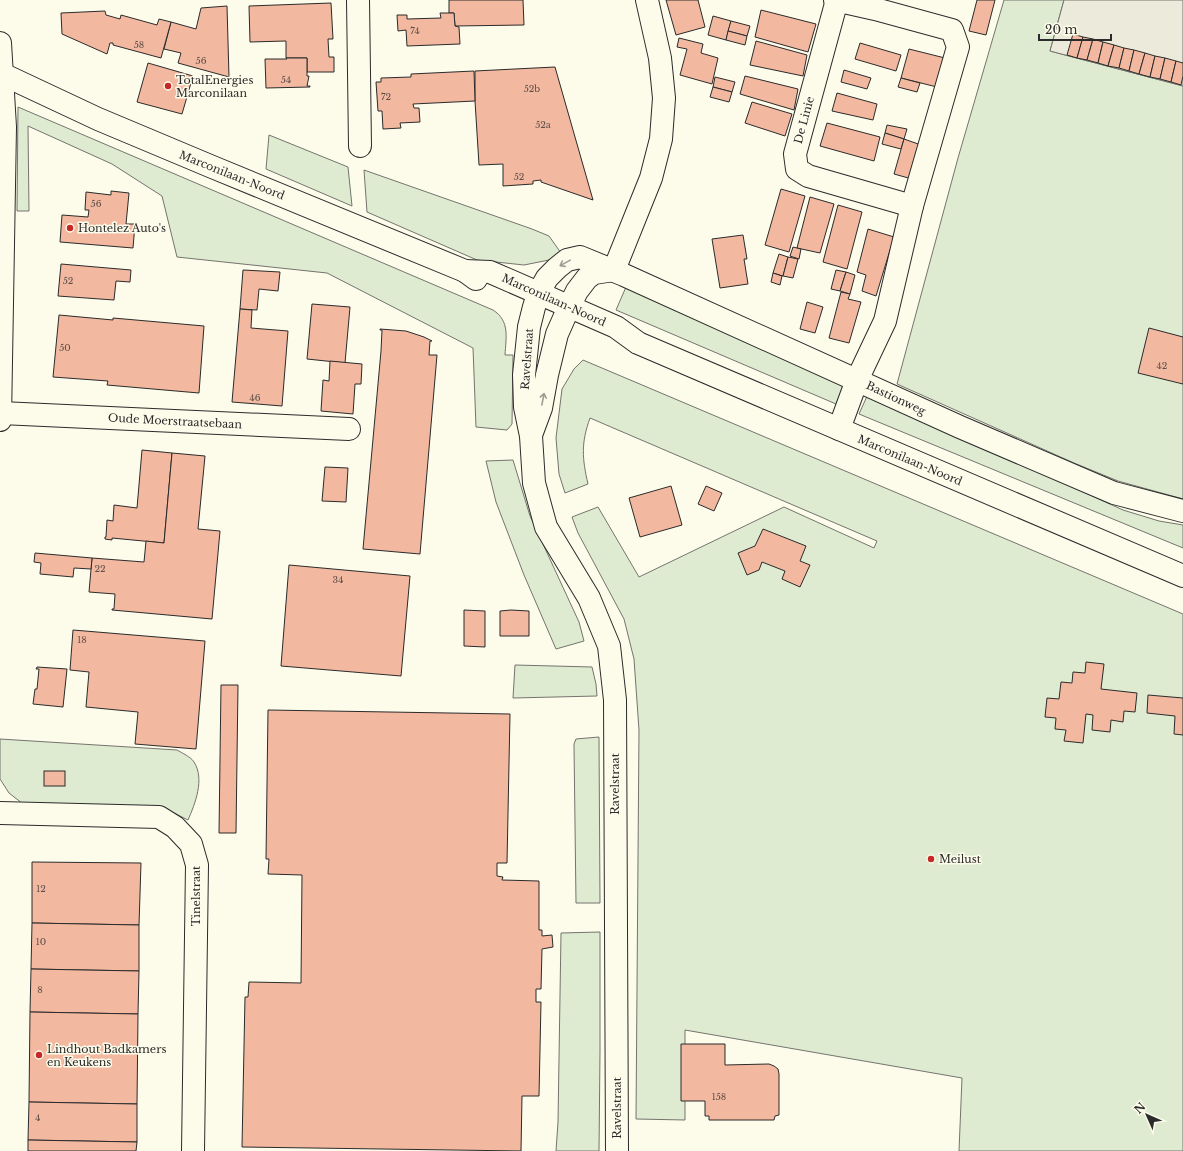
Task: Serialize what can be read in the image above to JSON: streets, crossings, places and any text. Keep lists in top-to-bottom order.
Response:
{
  "streets": {
    "street": [
      "De Linie",
      "Marconilaan-Noord",
      "Ravelstraat",
      "Bastionweg",
      "Oude Moerstraatsebaan",
      "Tinelstraat"
    ]
  },
  "crossings": [
    ["De Linie", "Marconilaan-Noord"],
    ["De Linie", "Bastionweg"],
    ["Marconilaan-Noord", "Ravelstraat"],
    ["Marconilaan-Noord", "Bastionweg"],
    ["Marconilaan-Noord", "Oude Moerstraatsebaan"],
    ["Ravelstraat", "Bastionweg"]
  ],
  "places": [
    "TotalEnergies Marconilaan",
    "Hontelez Auto's",
    "Meilust",
    "Lindhout Badkamers en Keukens"
  ],
  "house_numbers": [
    "74",
    "58",
    "56",
    "54",
    "52b",
    "72",
    "52a",
    "52",
    "56",
    "52",
    "50",
    "42",
    "46",
    "22",
    "34",
    "18",
    "12",
    "10",
    "8",
    "158",
    "4"
  ],
  "scale_bar": "20 m",
  "north": "top left"
}
